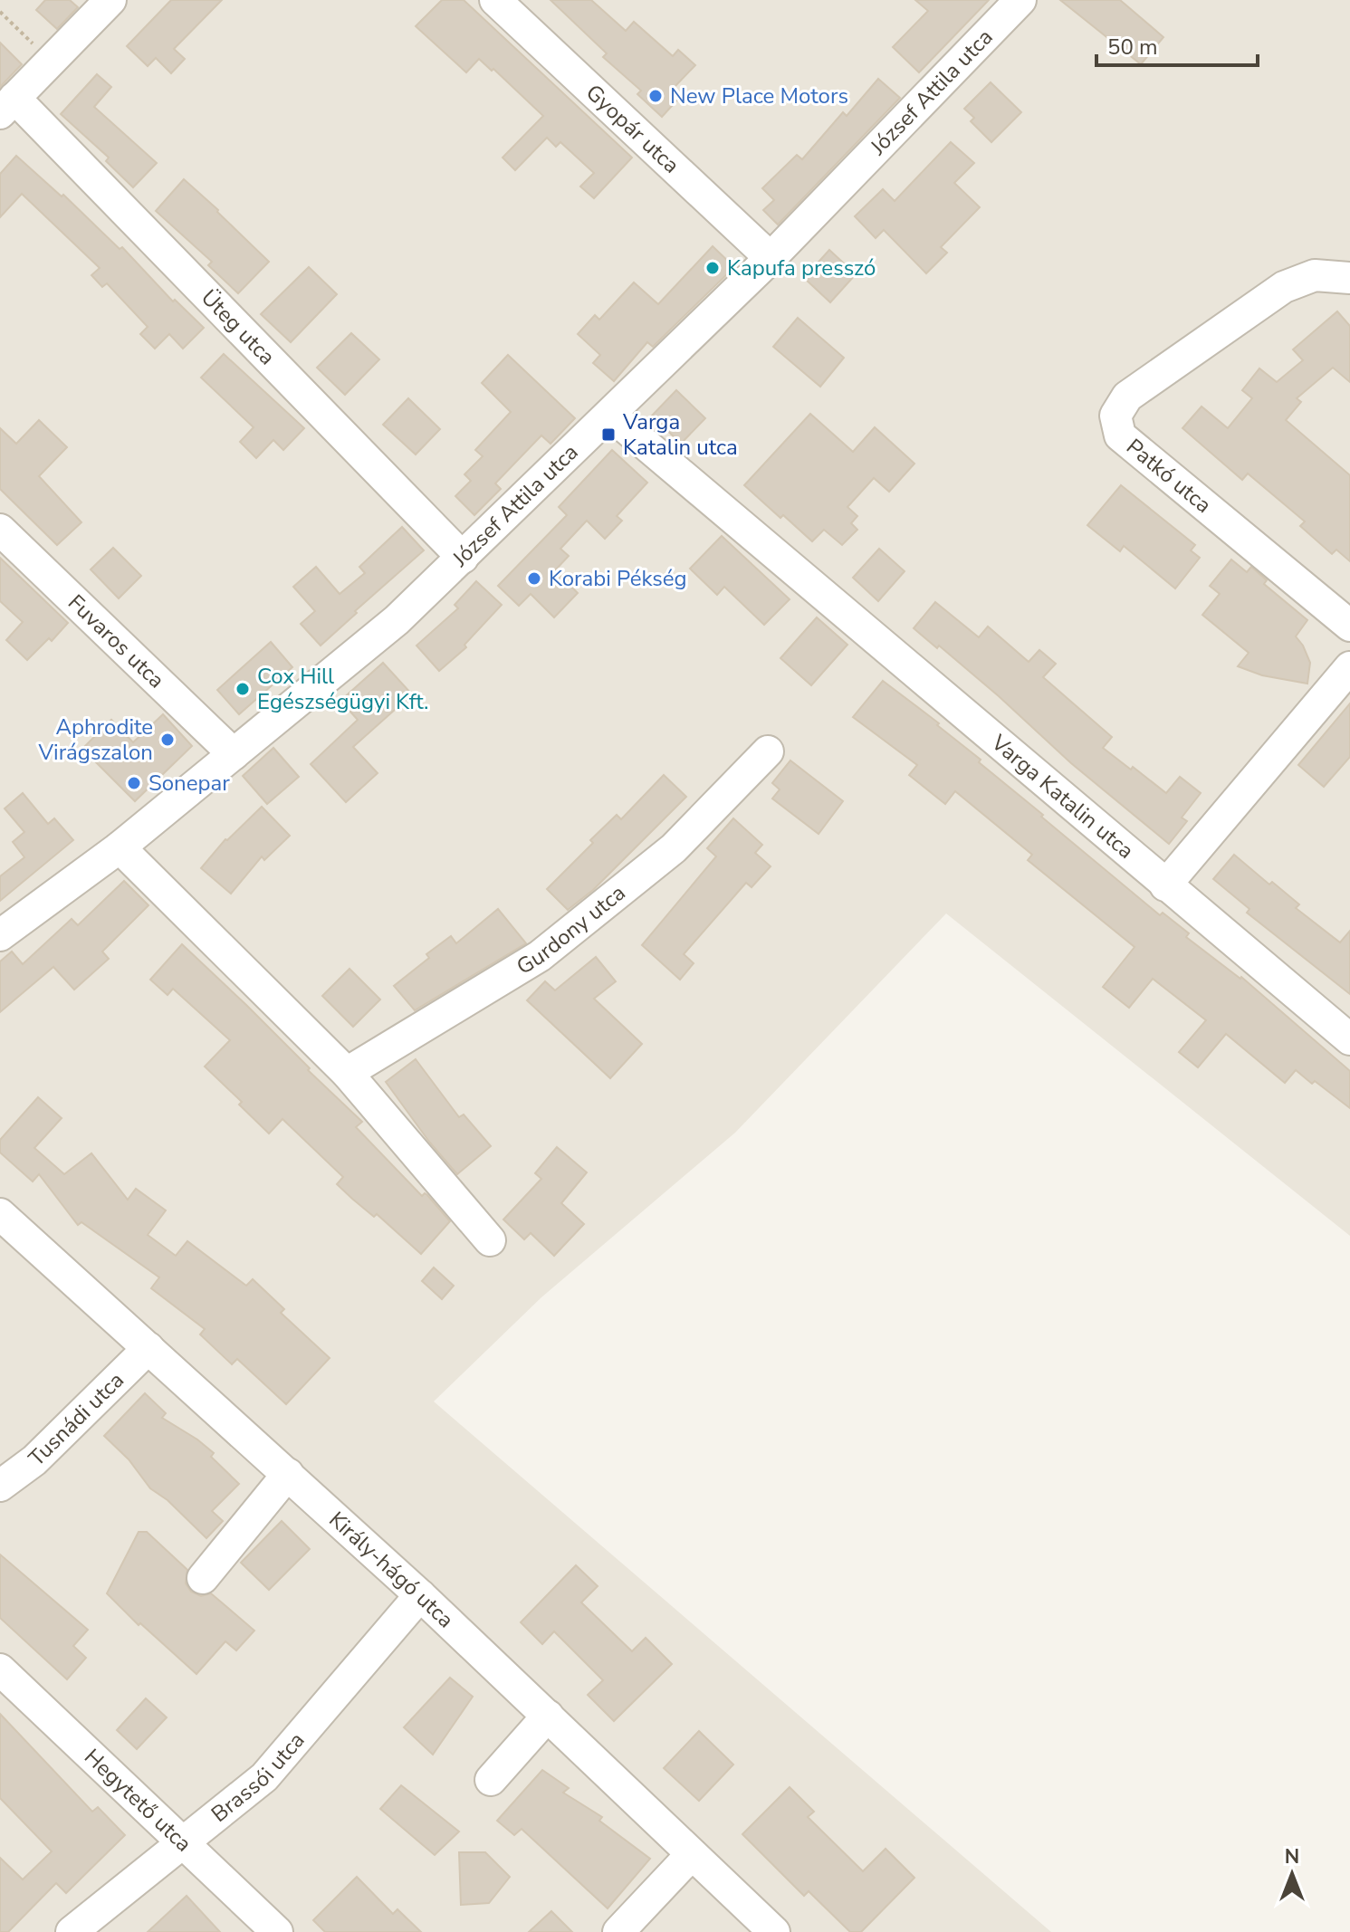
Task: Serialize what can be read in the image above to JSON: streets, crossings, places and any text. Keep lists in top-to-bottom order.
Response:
{
  "streets": {
    "street": [
      "József Attila utca",
      "Gyopár utca",
      "Üteg utca",
      "Patkó utca",
      "Fuvaros utca",
      "Varga Katalin utca",
      "Gurdony utca",
      "Tusnádi utca",
      "Király-hágó utca",
      "Brassói utca",
      "Hegytető utca"
    ]
  },
  "crossings": [
    ["József Attila utca", "Gyopár utca"],
    ["József Attila utca", "Üteg utca"],
    ["József Attila utca", "Fuvaros utca"],
    ["József Attila utca", "Varga Katalin utca"],
    ["Tusnádi utca", "Király-hágó utca"],
    ["Király-hágó utca", "Brassói utca"],
    ["Brassói utca", "Hegytető utca"]
  ],
  "places": {
    "other": [
      "New Place Motors",
      "Kapufa presszó",
      "Korabi Pékség",
      "Cox Hill Egészségügyi Kft.",
      "Aphrodite Virágszalon",
      "Sonepar"
    ],
    "transit": ["Varga Katalin utca"]
  },
  "scale_bar": "50 m",
  "north": "top"
}
